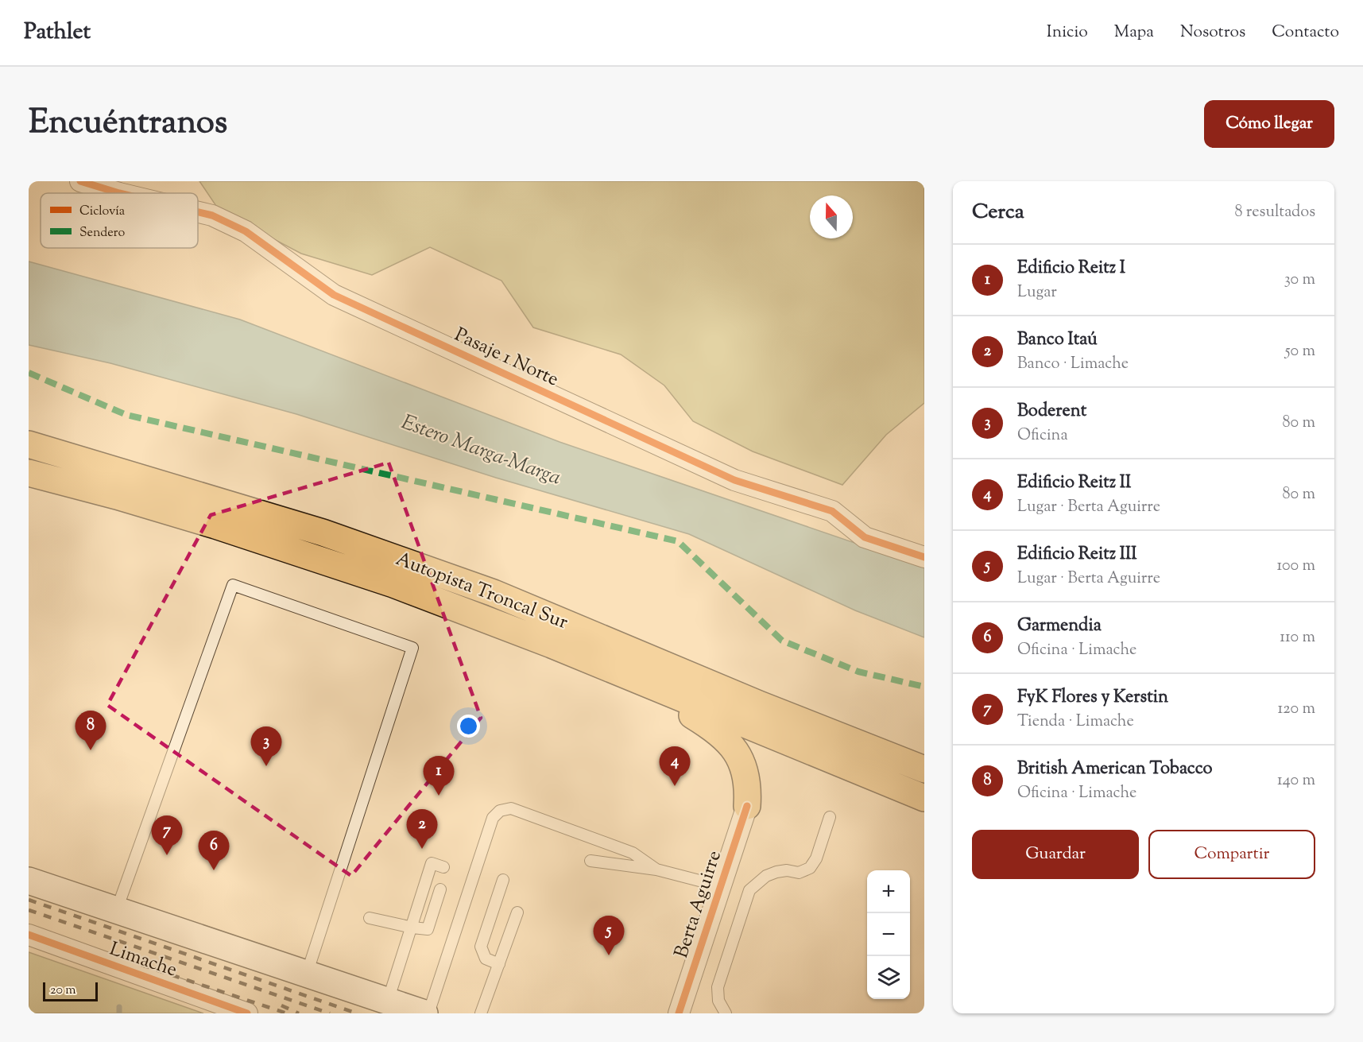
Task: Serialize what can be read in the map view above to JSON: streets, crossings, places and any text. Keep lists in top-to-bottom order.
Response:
{
  "streets": {
    "highway": ["Autopista Troncal Sur"],
    "main road": ["Limache"],
    "street": ["Pasaje 1 Norte", "Berta Aguirre"]
  },
  "water": ["Estero Marga-Marga"],
  "legend": ["Ciclovía", "Sendero"],
  "scale_bar": "20 m",
  "north": "top",
  "page": {
    "header": "Pathlet",
    "nav": [
      "Inicio",
      "Mapa",
      "Nosotros",
      "Contacto"
    ],
    "title": "Encuéntranos",
    "buttons": [
      "Cómo llegar",
      ["Guardar", "Compartir"]
    ],
    "heading": ["Cerca", "8 resultados"],
    "list": [
      {
        "mark": "1",
        "name": "Edificio Reitz I",
        "note": "Lugar",
        "value": "30 m"
      },
      {
        "mark": "2",
        "name": "Banco Itaú",
        "note": "Banco · Limache",
        "value": "50 m"
      },
      {
        "mark": "3",
        "name": "Boderent",
        "note": "Oficina",
        "value": "80 m"
      },
      {
        "mark": "4",
        "name": "Edificio Reitz II",
        "note": "Lugar · Berta Aguirre",
        "value": "80 m"
      },
      {
        "mark": "5",
        "name": "Edificio Reitz III",
        "note": "Lugar · Berta Aguirre",
        "value": "100 m"
      },
      {
        "mark": "6",
        "name": "Garmendia",
        "note": "Oficina · Limache",
        "value": "110 m"
      },
      {
        "mark": "7",
        "name": "FyK Flores y Kerstin",
        "note": "Tienda · Limache",
        "value": "120 m"
      },
      {
        "mark": "8",
        "name": "British American Tobacco",
        "note": "Oficina · Limache",
        "value": "140 m"
      }
    ],
    "pins": [
      "8",
      "3",
      "4",
      "1",
      "2",
      "7",
      "6",
      "5"
    ],
    "map_buttons": ["+", "−"],
    "scale": "20 m"
  }
}
